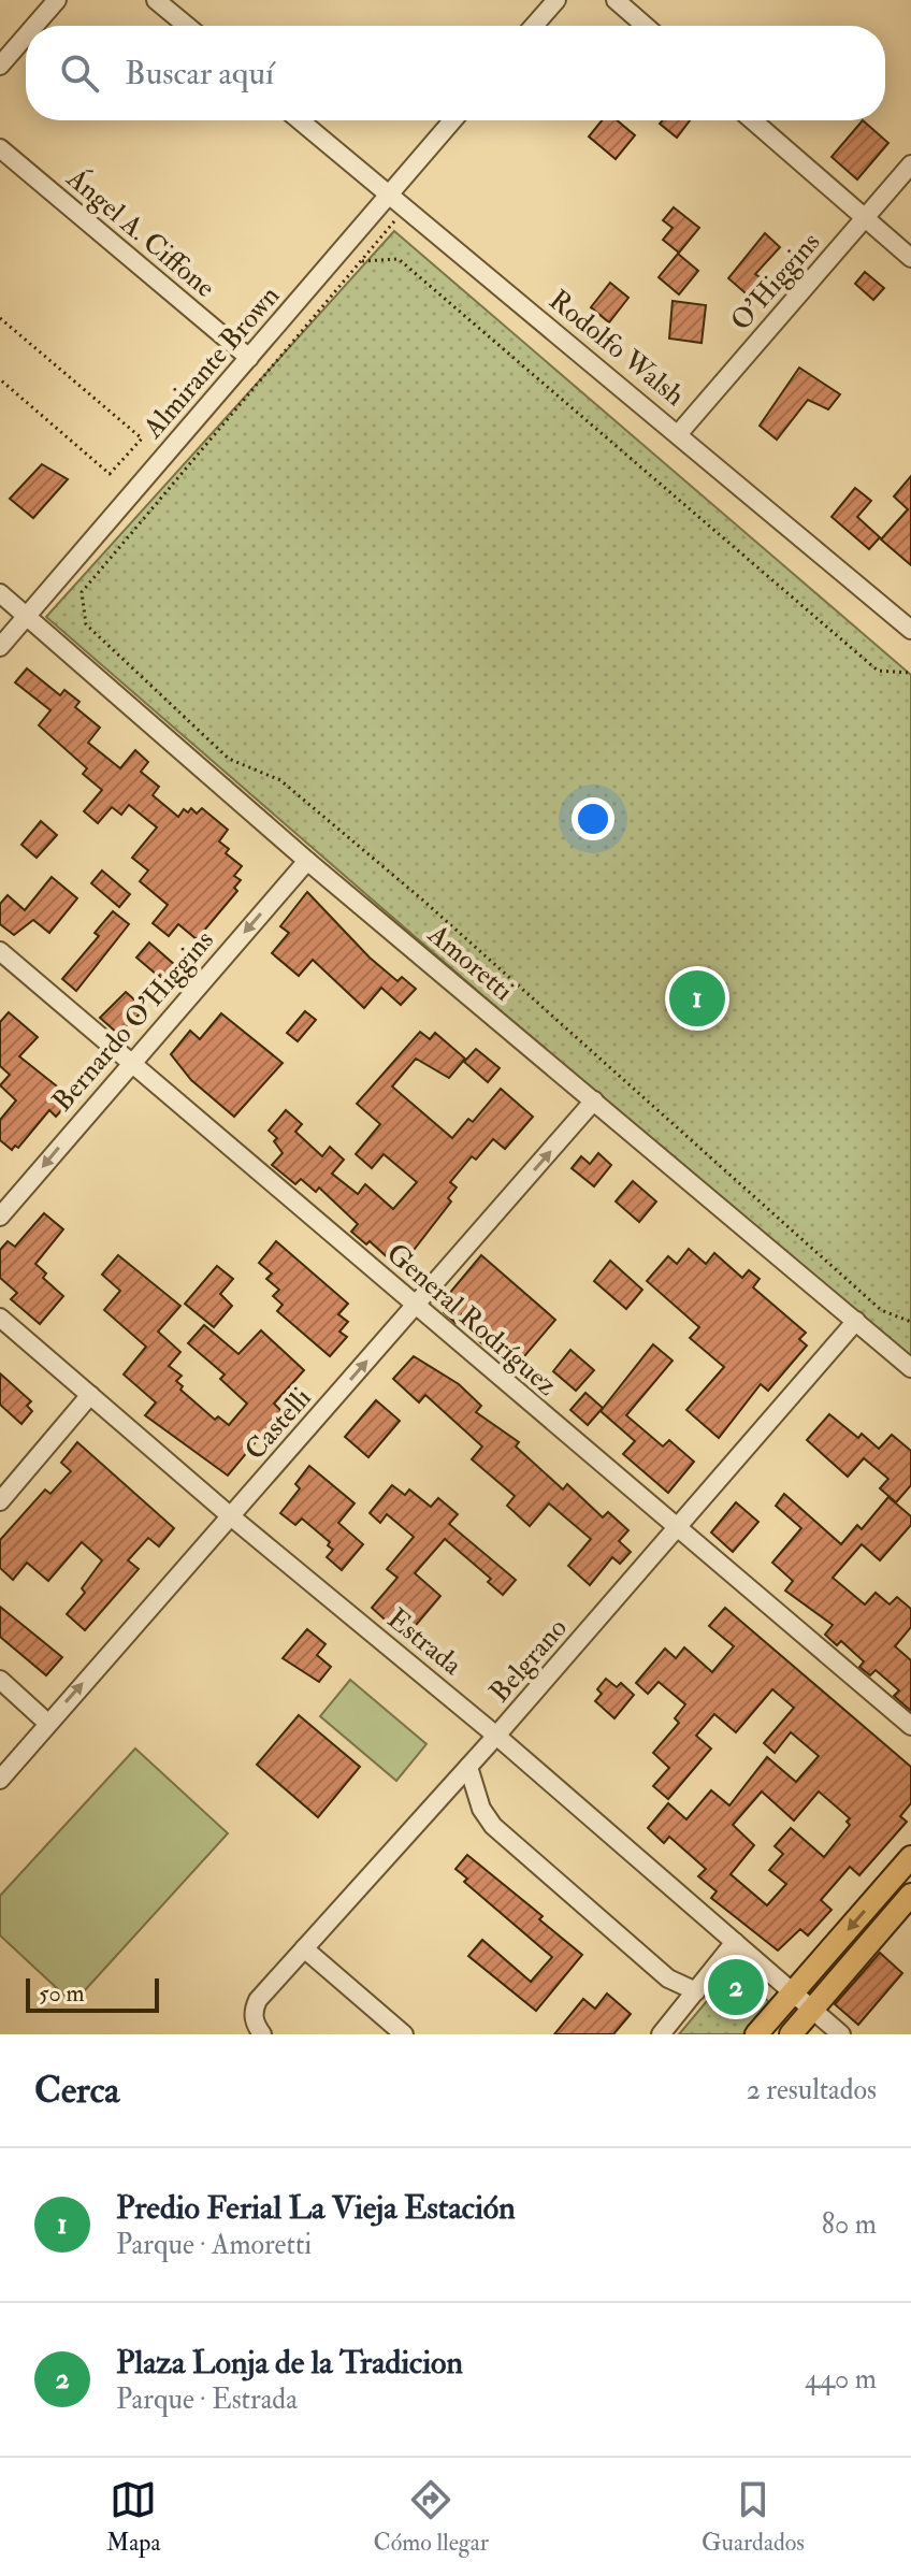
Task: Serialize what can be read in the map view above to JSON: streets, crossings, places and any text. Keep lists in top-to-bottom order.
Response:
{
  "streets": {
    "street": [
      "Ángel A. Ciffone",
      "O'Higgins",
      "Rodolfo Walsh",
      "Almirante Brown",
      "Amoretti",
      "Bernardo O'Higgins",
      "General Rodríguez",
      "Castelli",
      "Estrada",
      "Belgrano"
    ]
  },
  "crossings": [
    ["Ángel A. Ciffone", "Almirante Brown"],
    ["O'Higgins", "Rodolfo Walsh"],
    ["Rodolfo Walsh", "Almirante Brown"],
    ["Almirante Brown", "Amoretti"],
    ["Amoretti", "Bernardo O'Higgins"],
    ["Amoretti", "Castelli"],
    ["Amoretti", "Belgrano"],
    ["Bernardo O'Higgins", "General Rodríguez"],
    ["General Rodríguez", "Castelli"],
    ["General Rodríguez", "Belgrano"],
    ["Castelli", "Estrada"],
    ["Estrada", "Belgrano"]
  ],
  "one_way": ["Bernardo O'Higgins", "Castelli"],
  "scale_bar": "50 m",
  "page": {
    "search": "Buscar aquí",
    "pins": ["1", "2"],
    "scale": "50 m",
    "heading": ["Cerca", "2 resultados"],
    "list": [
      {
        "mark": "1",
        "name": "Predio Ferial La Vieja Estación",
        "note": "Parque · Amoretti",
        "value": "80 m"
      },
      {
        "mark": "2",
        "name": "Plaza Lonja de la Tradicion",
        "note": "Parque · Estrada",
        "value": "440 m"
      }
    ],
    "nav": ["Mapa", "Cómo llegar", "Guardados"]
  }
}
